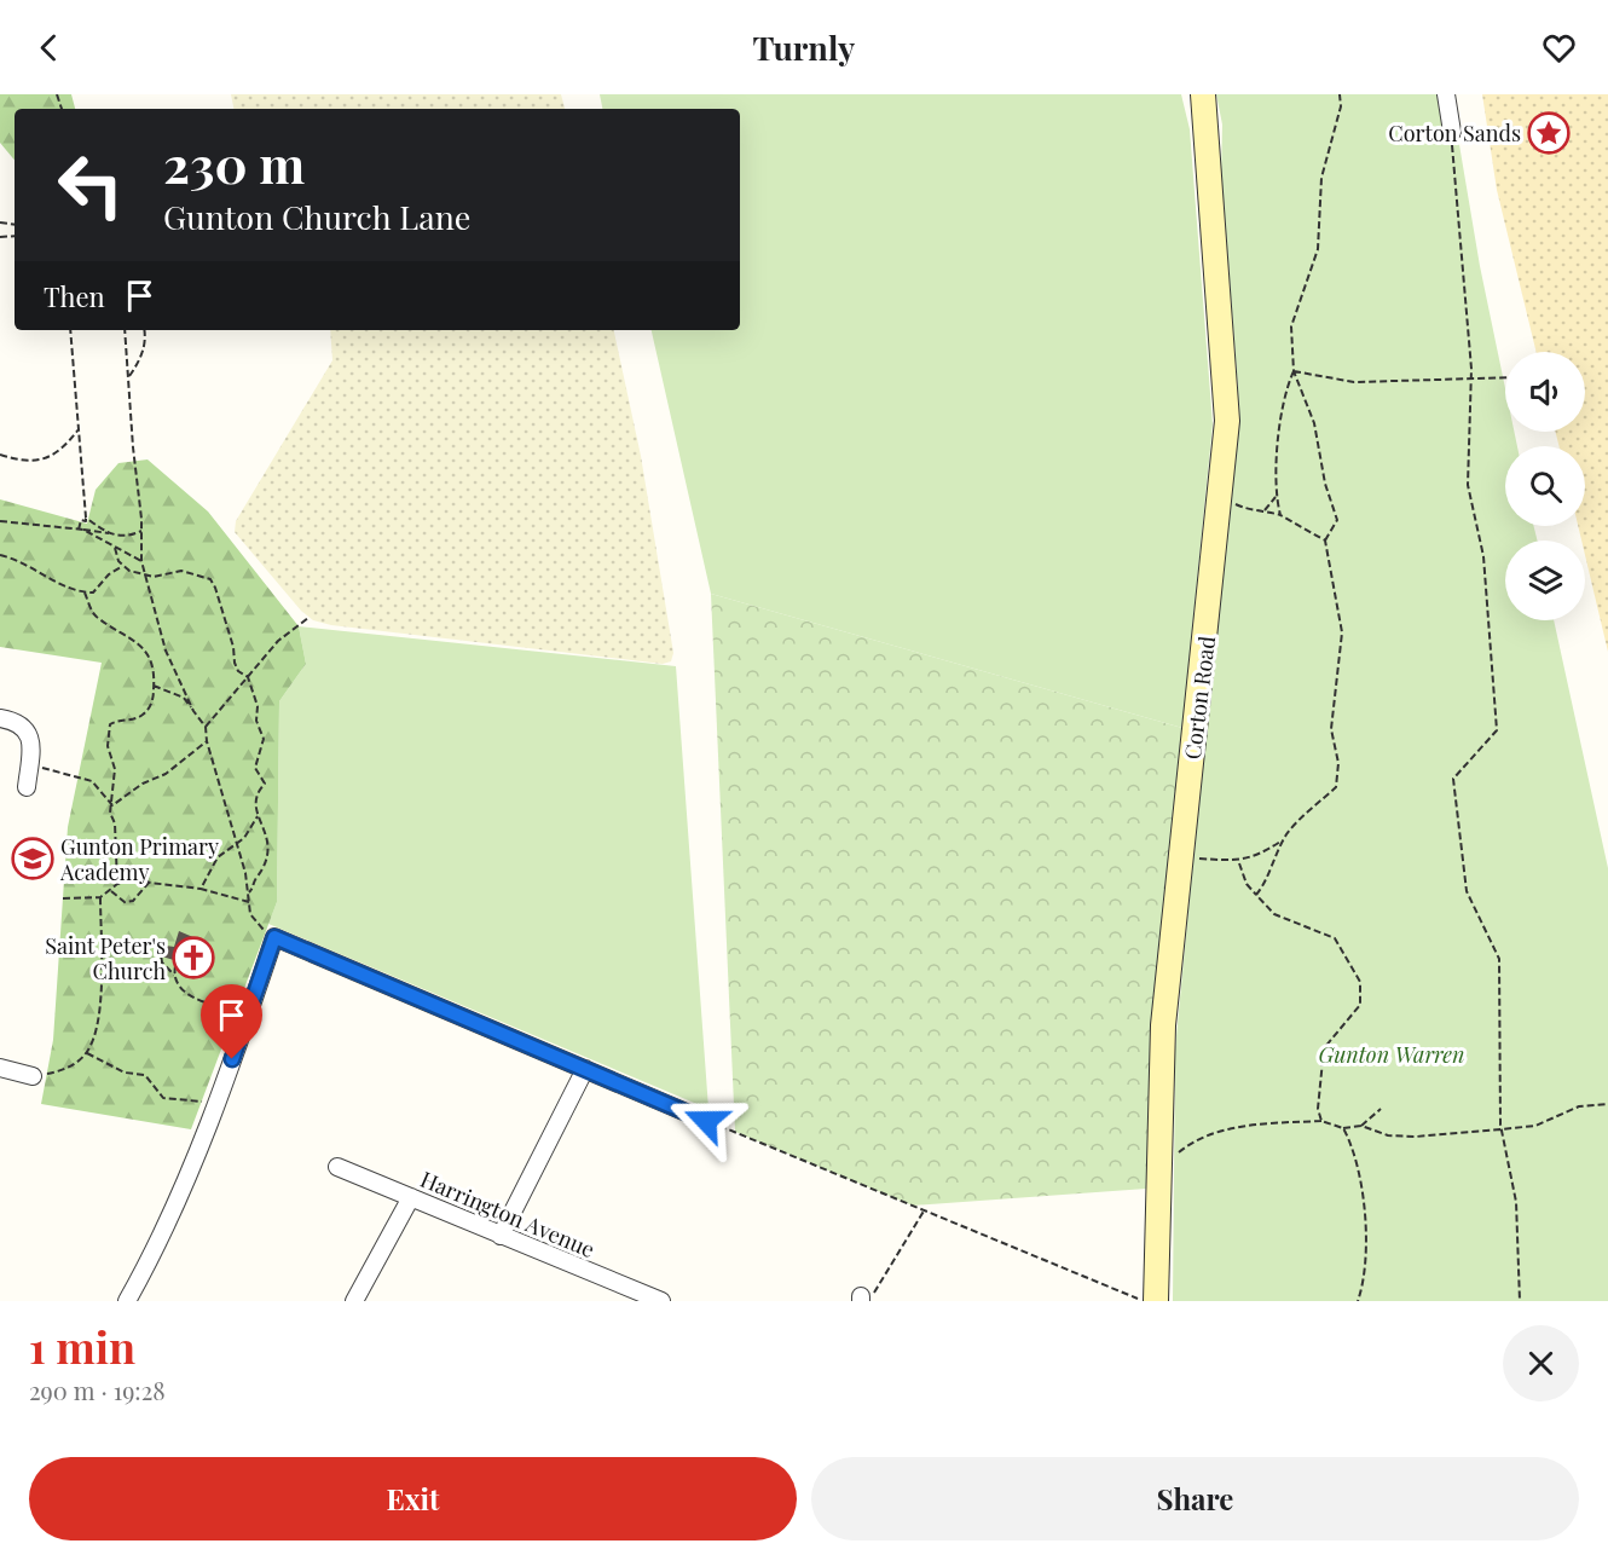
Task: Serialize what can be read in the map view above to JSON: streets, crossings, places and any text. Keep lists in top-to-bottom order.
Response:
{
  "streets": {
    "main road": ["Corton Road"],
    "street": ["Harrington Avenue"]
  },
  "parks": ["Gunton Warren"],
  "places": {
    "place": ["Corton Sands"],
    "school or university": ["Gunton Primary Academy"],
    "church": ["Saint Peter's Church"]
  },
  "page": {
    "header": "Turnly",
    "turn": ["230 m", "Gunton Church Lane"],
    "then": "Then",
    "heading": ["1 min", "290 m · 19:28"],
    "buttons": ["Exit", "Share"]
  }
}
